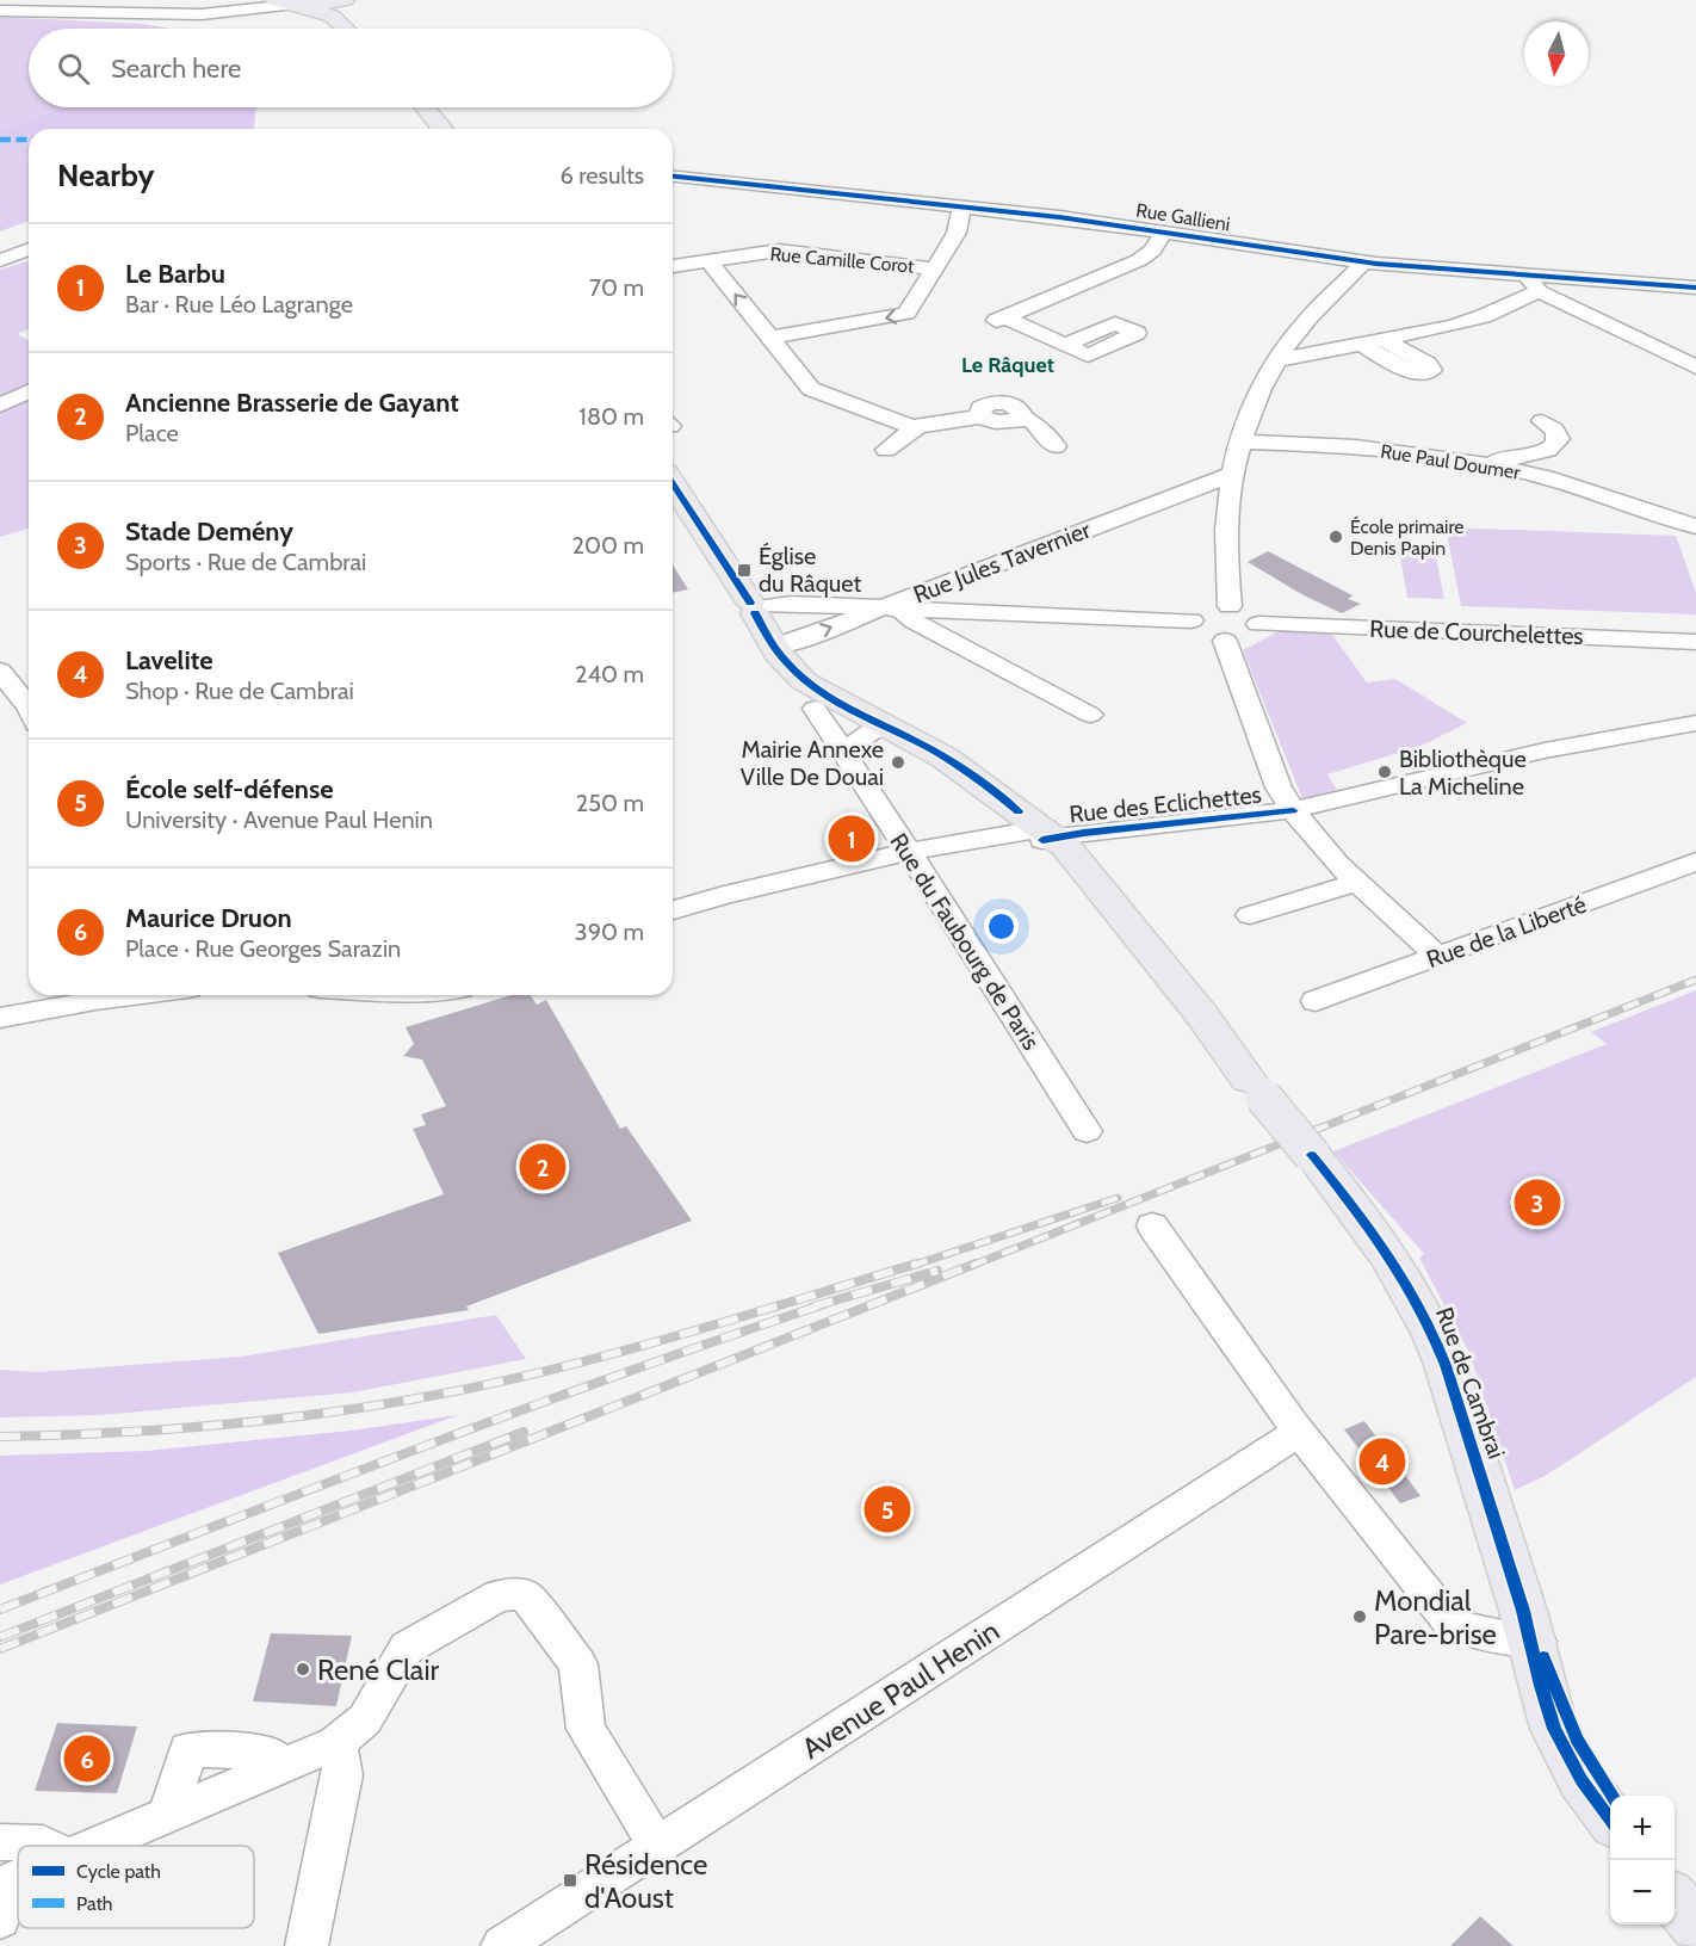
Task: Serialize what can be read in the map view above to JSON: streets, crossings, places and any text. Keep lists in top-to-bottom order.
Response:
{
  "streets": {
    "main road": ["Rue de Cambrai"],
    "street": [
      "Rue Gallieni",
      "Rue Camille Corot",
      "Rue Paul Doumer",
      "Rue Jules Tavernier",
      "Rue de Courchelettes",
      "Rue des Eclichettes",
      "Rue de la Liberté",
      "Rue du Faubourg de Paris",
      "Avenue Paul Henin"
    ]
  },
  "crossings": [
    ["Rue des Eclichettes", "Rue du Faubourg de Paris"],
    ["Rue des Eclichettes", "Rue de Cambrai"]
  ],
  "districts": ["Le Râquet"],
  "places": {
    "other": [
      "École primaire Denis Papin",
      "Mairie Annexe Ville De Douai",
      "Bibliothèque La Micheline",
      "Mondial Pare-brise",
      "René Clair"
    ],
    "transit": ["Église du Râquet", "Résidence d'Aoust"]
  },
  "legend": ["Cycle path", "Path"],
  "north": "bottom",
  "page": {
    "search": "Search here",
    "heading": ["Nearby", "6 results"],
    "list": [
      {
        "mark": "1",
        "name": "Le Barbu",
        "note": "Bar · Rue Léo Lagrange",
        "value": "70 m"
      },
      {
        "mark": "2",
        "name": "Ancienne Brasserie de Gayant",
        "note": "Place",
        "value": "180 m"
      },
      {
        "mark": "3",
        "name": "Stade Demény",
        "note": "Sports · Rue de Cambrai",
        "value": "200 m"
      },
      {
        "mark": "4",
        "name": "Lavelite",
        "note": "Shop · Rue de Cambrai",
        "value": "240 m"
      },
      {
        "mark": "5",
        "name": "École self-défense",
        "note": "University · Avenue Paul Henin",
        "value": "250 m"
      },
      {
        "mark": "6",
        "name": "Maurice Druon",
        "note": "Place · Rue Georges Sarazin",
        "value": "390 m"
      }
    ],
    "pins": [
      "1",
      "2",
      "3",
      "4",
      "5",
      "6"
    ],
    "map_buttons": ["+", "−"]
  }
}
